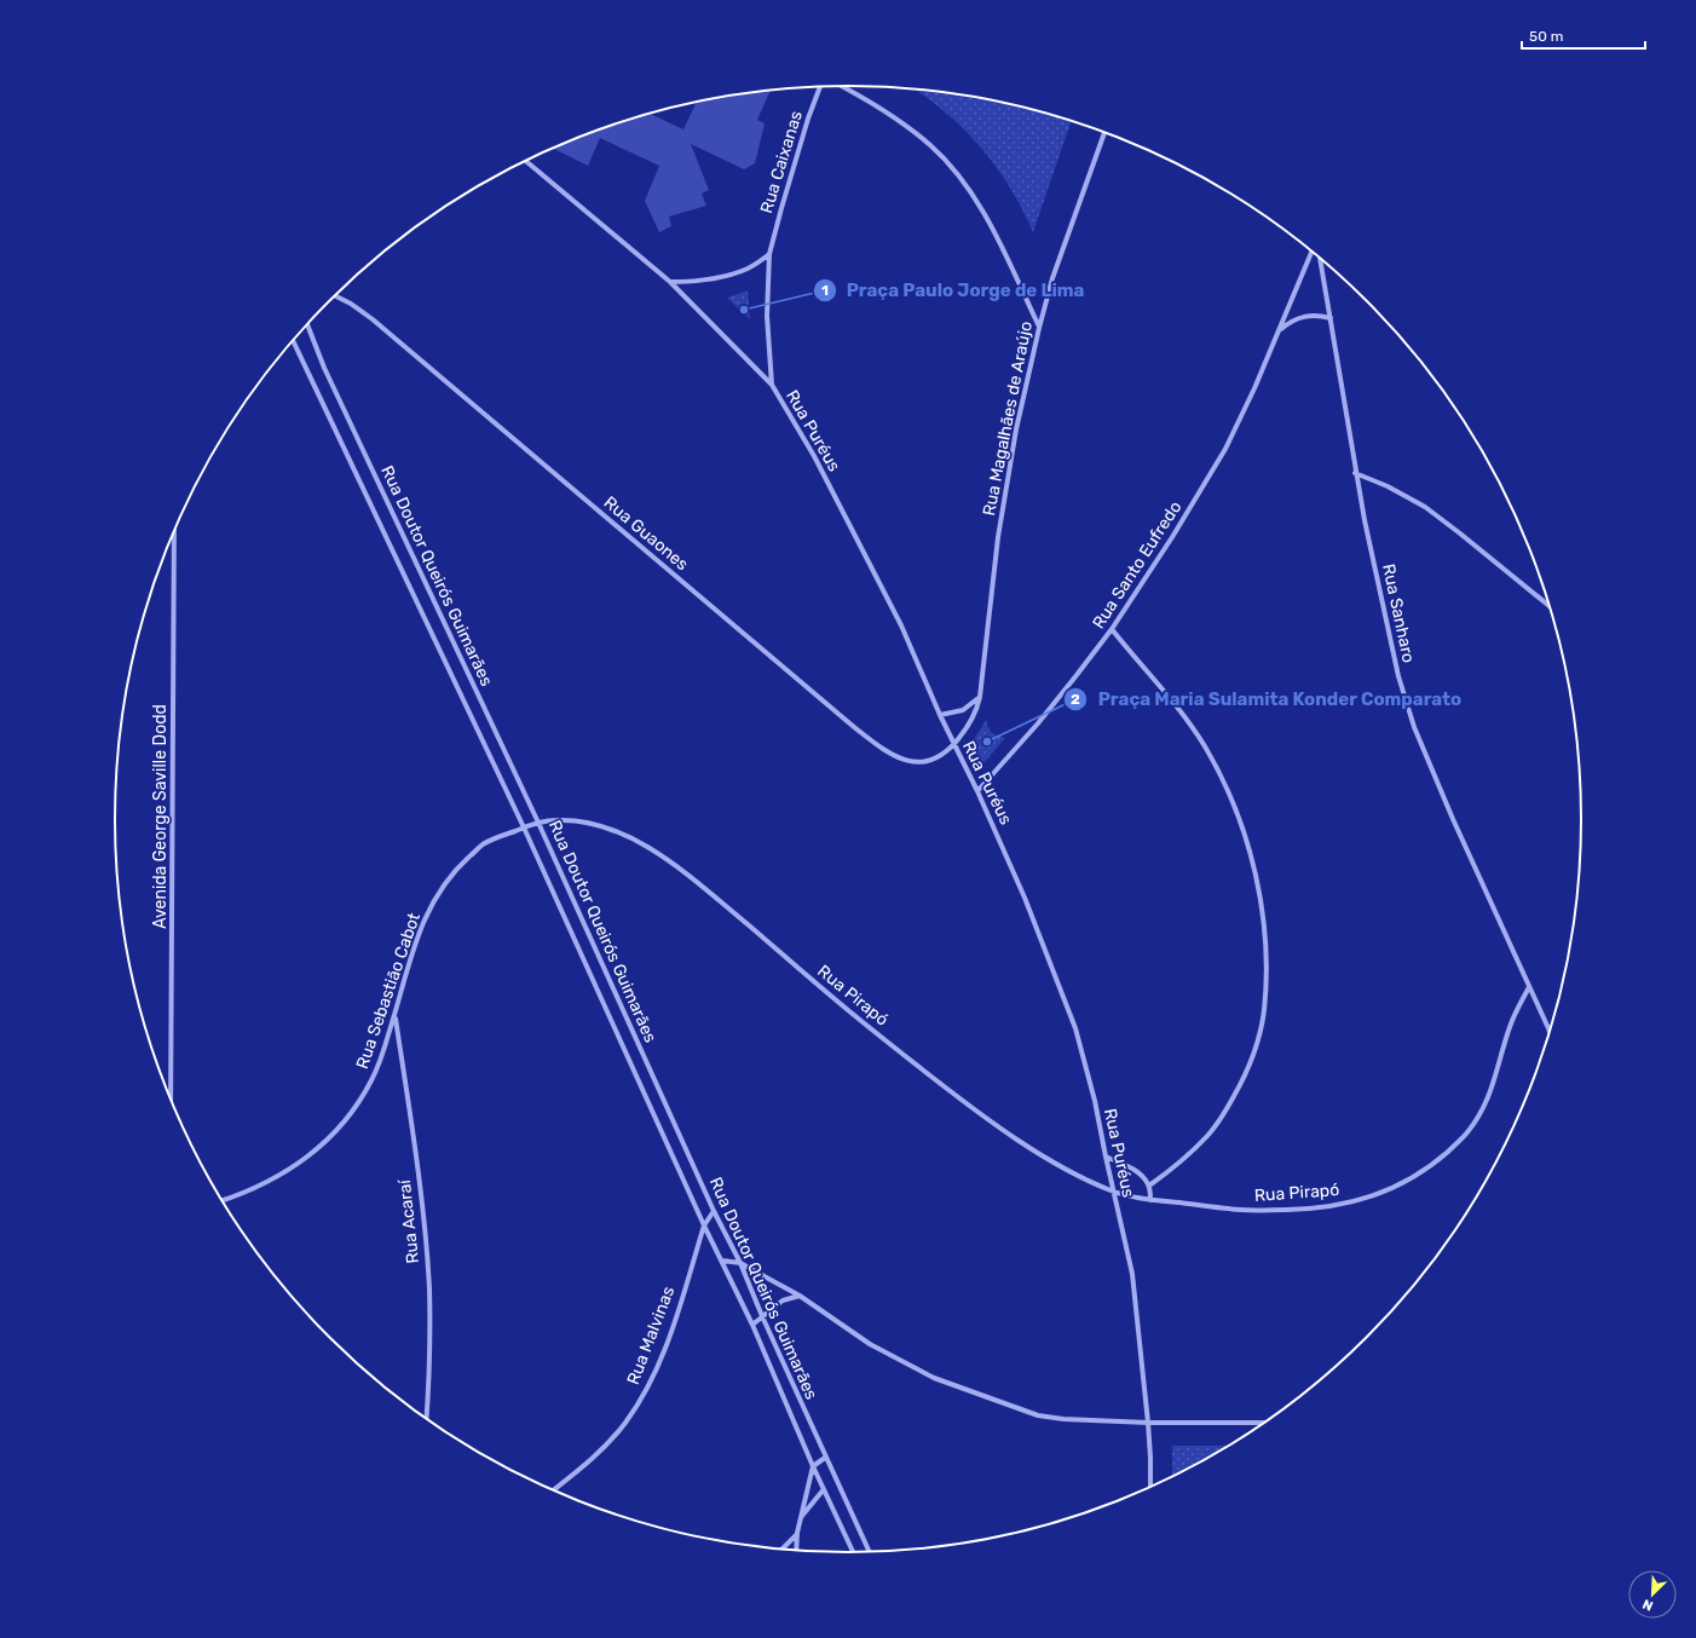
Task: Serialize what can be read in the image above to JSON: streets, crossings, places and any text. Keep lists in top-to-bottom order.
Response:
{
  "streets": {
    "street": [
      "Rua Caixanas",
      "Rua Magalhães de Araújo",
      "Rua Puréus",
      "Rua Guaones",
      "Rua Santo Eufredo",
      "Rua Doutor Queirós Guimarães",
      "Rua Sanharo",
      "Avenida George Saville Dodd",
      "Rua Sebastião Cabot",
      "Rua Pirapó",
      "Rua Acaraí",
      "Rua Malvinas"
    ]
  },
  "crossings": [
    ["Rua Caixanas", "Rua Puréus"],
    ["Rua Magalhães de Araújo", "Rua Puréus"],
    ["Rua Magalhães de Araújo", "Rua Guaones"],
    ["Rua Puréus", "Rua Guaones"],
    ["Rua Puréus", "Rua Santo Eufredo"],
    ["Rua Puréus", "Rua Pirapó"],
    ["Rua Doutor Queirós Guimarães", "Rua Sebastião Cabot"],
    ["Rua Doutor Queirós Guimarães", "Rua Pirapó"],
    ["Rua Doutor Queirós Guimarães", "Rua Malvinas"],
    ["Rua Sanharo", "Rua Pirapó"],
    ["Rua Sebastião Cabot", "Rua Pirapó"],
    ["Rua Sebastião Cabot", "Rua Acaraí"]
  ],
  "places": ["Praça Paulo Jorge de Lima", "Praça Maria Sulamita Konder Comparato"],
  "scale_bar": "50 m",
  "north": "bottom left"
}
